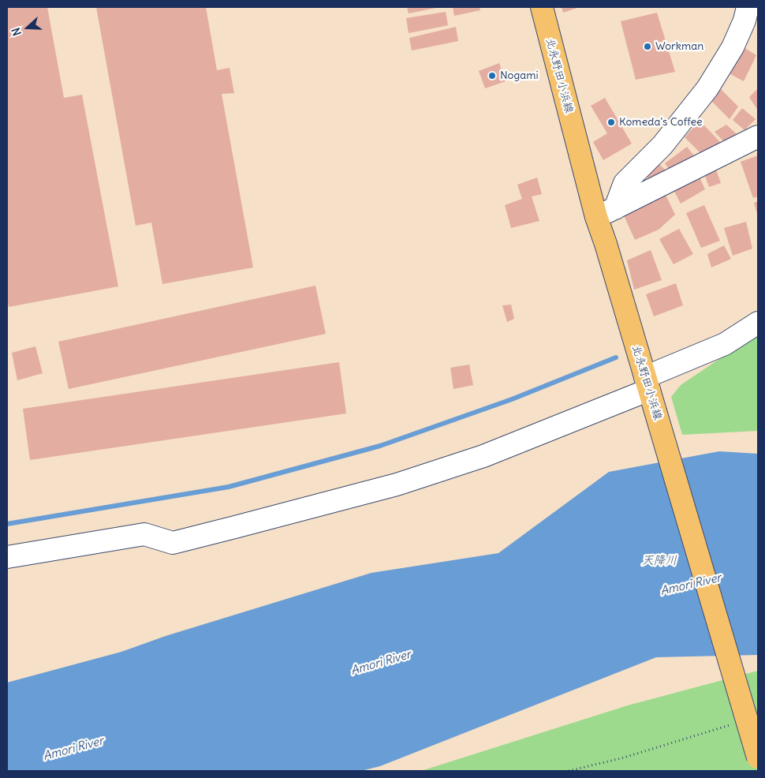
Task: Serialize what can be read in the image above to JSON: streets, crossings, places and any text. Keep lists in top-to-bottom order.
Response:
{
  "streets": {
    "main road": ["北永野田小浜線"]
  },
  "water": ["天降川", "Amori River"],
  "places": ["Workman", "Nogami", "Komeda's Coffee"],
  "north": "left"
}
